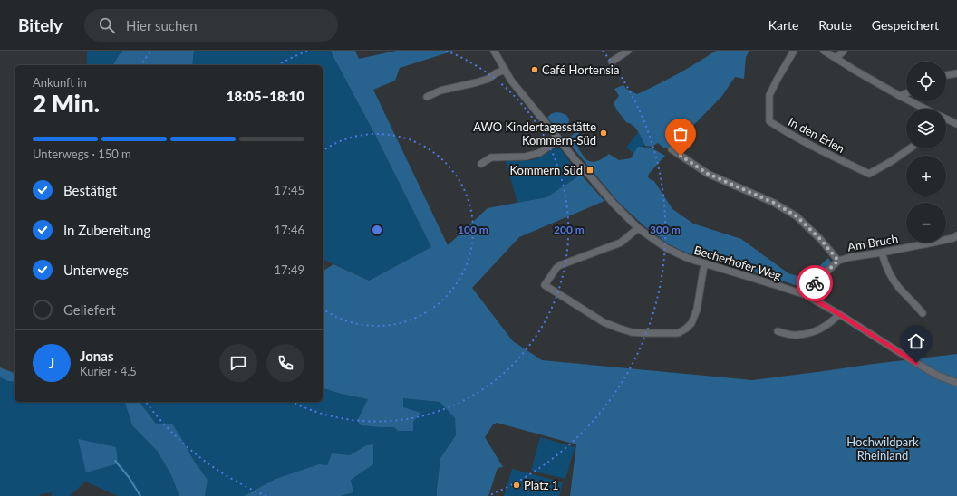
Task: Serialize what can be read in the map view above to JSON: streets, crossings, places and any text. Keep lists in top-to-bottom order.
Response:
{
  "streets": {
    "street": ["In den Erlen", "Am Bruch", "Becherhofer Weg"]
  },
  "crossings": [
    ["Am Bruch", "Becherhofer Weg"]
  ],
  "parks": ["Hochwildpark Rheinland"],
  "places": {
    "other": ["Café Hortensia", "AWO Kindertagesstätte Kommern-Süd", "Platz 1"],
    "transit": ["Kommern Süd"]
  },
  "page": {
    "header": "Bitely",
    "search": "Hier suchen",
    "nav": ["Karte", "Route", "Gespeichert"],
    "map_buttons": ["+", "−"],
    "heading": ["2 Min.", "Ankunft in", "18:05–18:10"],
    "panel": ["Jonas", "Kurier · 4.5"],
    "bar": "Unterwegs · 150 m",
    "list": [
      ["Bestätigt", "17:45"],
      ["In Zubereitung", "17:46"],
      ["Unterwegs", "17:49"],
      "Geliefert"
    ],
    "round": "J"
  },
  "rings": ["100 m", "200 m", "300 m"]
}
